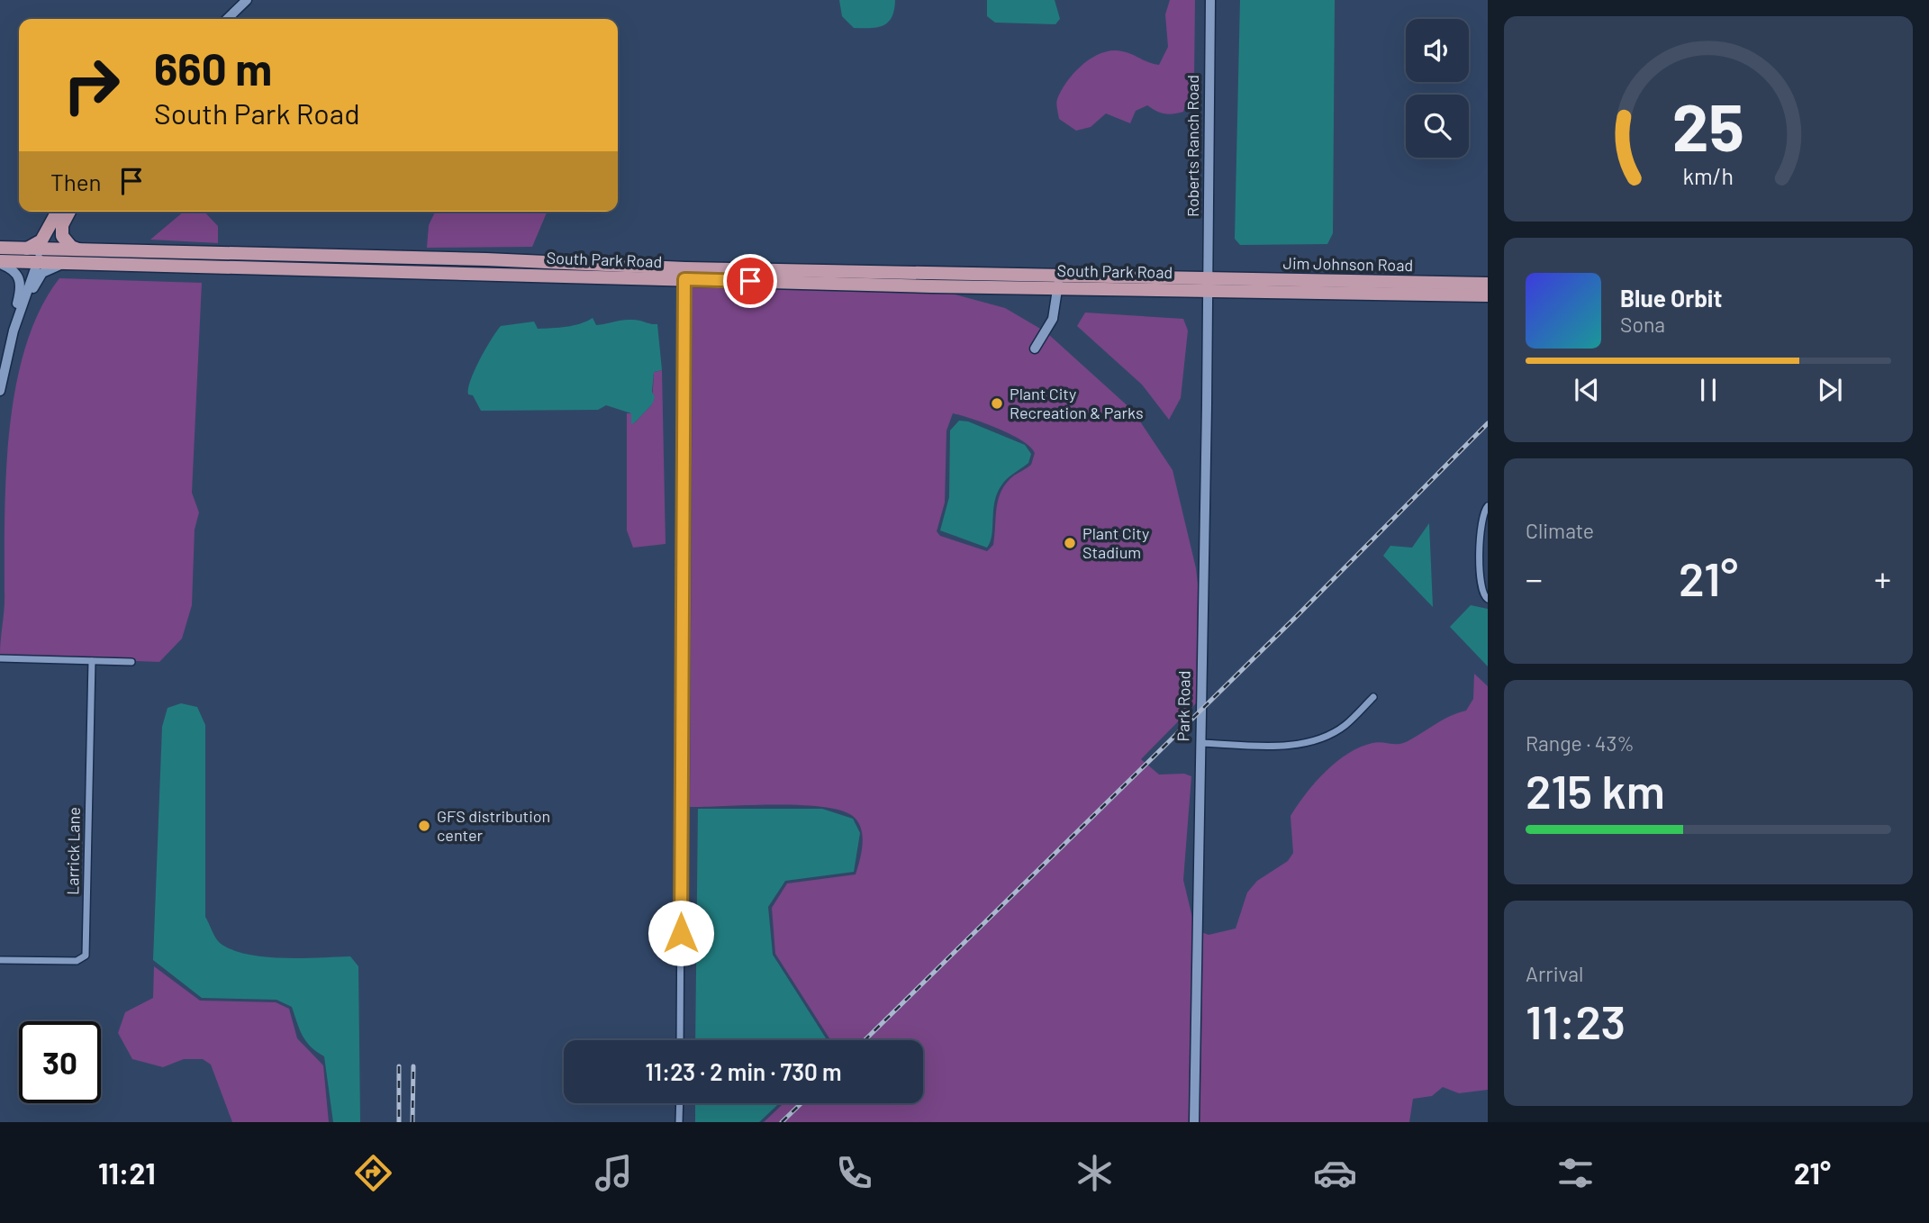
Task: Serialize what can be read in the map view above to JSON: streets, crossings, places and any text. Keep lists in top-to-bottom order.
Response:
{
  "streets": {
    "main road": ["South Park Road", "Jim Johnson Road"],
    "street": ["Roberts Ranch Road", "Park Road", "Larrick Lane"]
  },
  "crossings": [
    ["Roberts Ranch Road", "South Park Road"],
    ["Roberts Ranch Road", "Jim Johnson Road"],
    ["Roberts Ranch Road", "Park Road"],
    ["South Park Road", "Jim Johnson Road"],
    ["South Park Road", "Park Road"],
    ["Jim Johnson Road", "Park Road"]
  ],
  "places": ["Plant City Recreation & Parks", "Plant City Stadium", "GFS distribution center"],
  "page": {
    "turn": ["660 m", "South Park Road"],
    "then": "Then",
    "song": ["Blue Orbit", "Sona"],
    "tile": [
      "Climate",
      ["Range · 43%", "215 km"],
      ["Arrival", "11:23"]
    ],
    "heat": ["−", "21°", "+"],
    "limit": "30",
    "trip": "11:23 · 2 min · 730 m",
    "tabs": ["11:21", "21°"],
    "gauge": ["25", "km/h"]
  }
}
